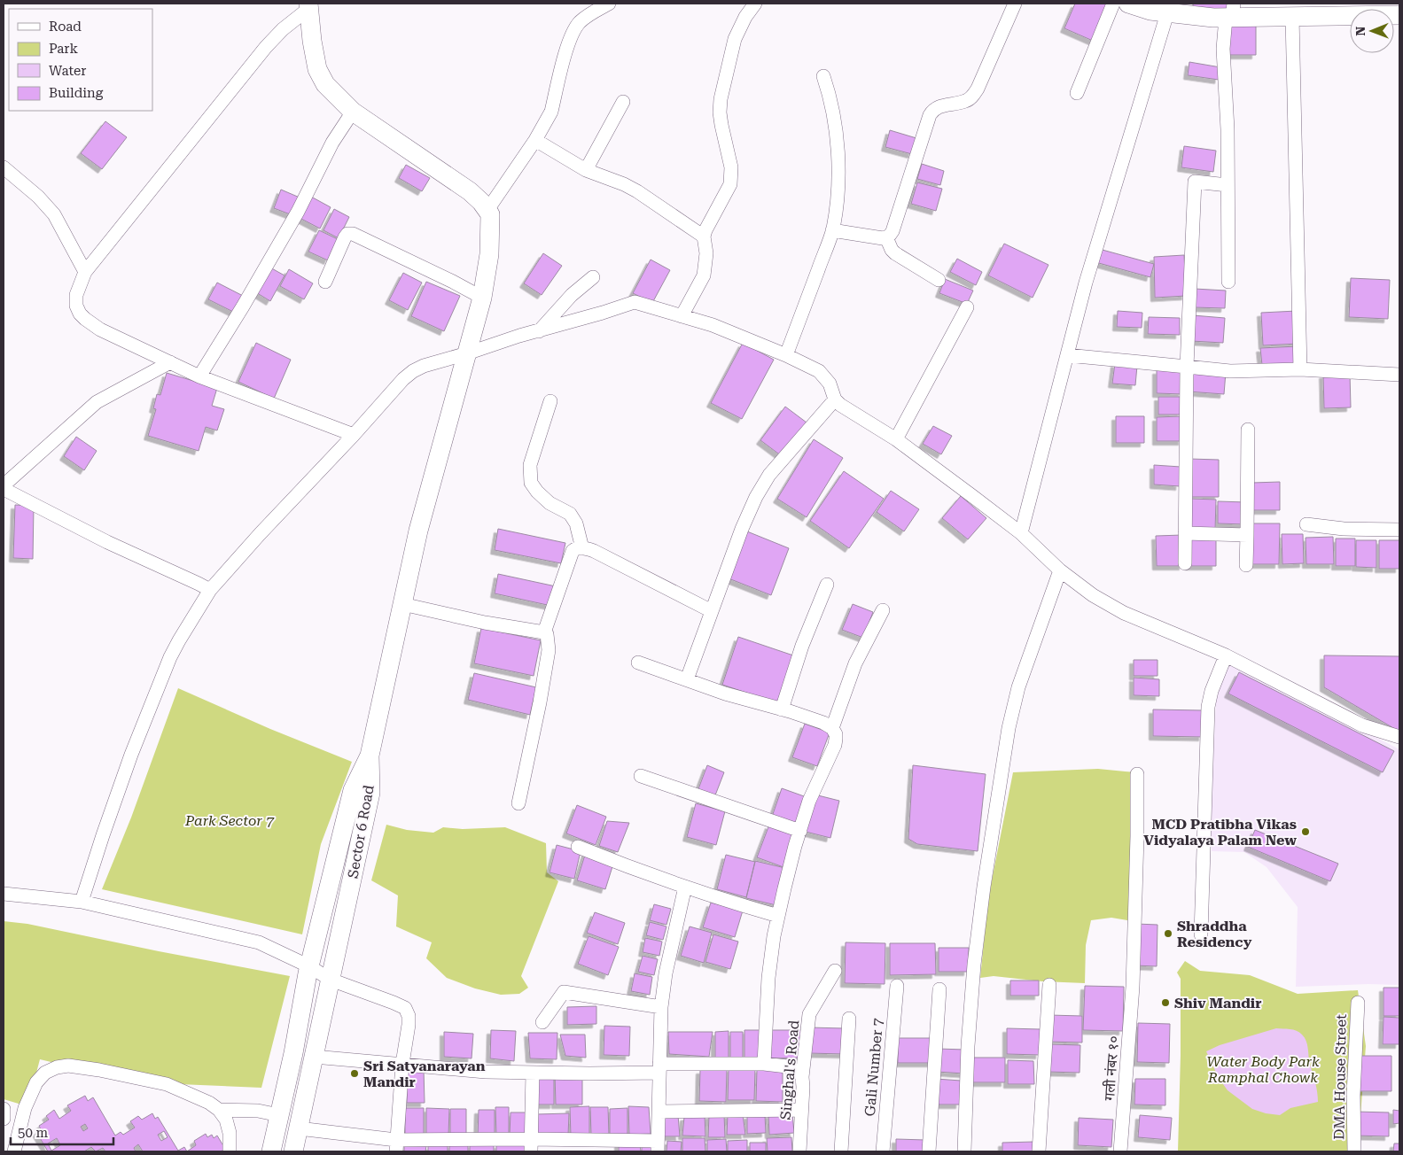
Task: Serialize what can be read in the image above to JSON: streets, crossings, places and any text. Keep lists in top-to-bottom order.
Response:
{
  "streets": {
    "street": [
      "Sector 6 Road",
      "Gali Number 7",
      "गली नंबर १०",
      "Singhal's Road",
      "DMA House Street"
    ]
  },
  "parks": ["Park Sector 7", "Water Body Park Ramphal Chowk"],
  "places": [
    "MCD Pratibha Vikas Vidyalaya Palam New",
    "Shraddha Residency",
    "Shiv Mandir",
    "Sri Satyanarayan Mandir"
  ],
  "legend": [
    "Road",
    "Park",
    "Water",
    "Building"
  ],
  "scale_bar": "50 m",
  "north": "left"
}
